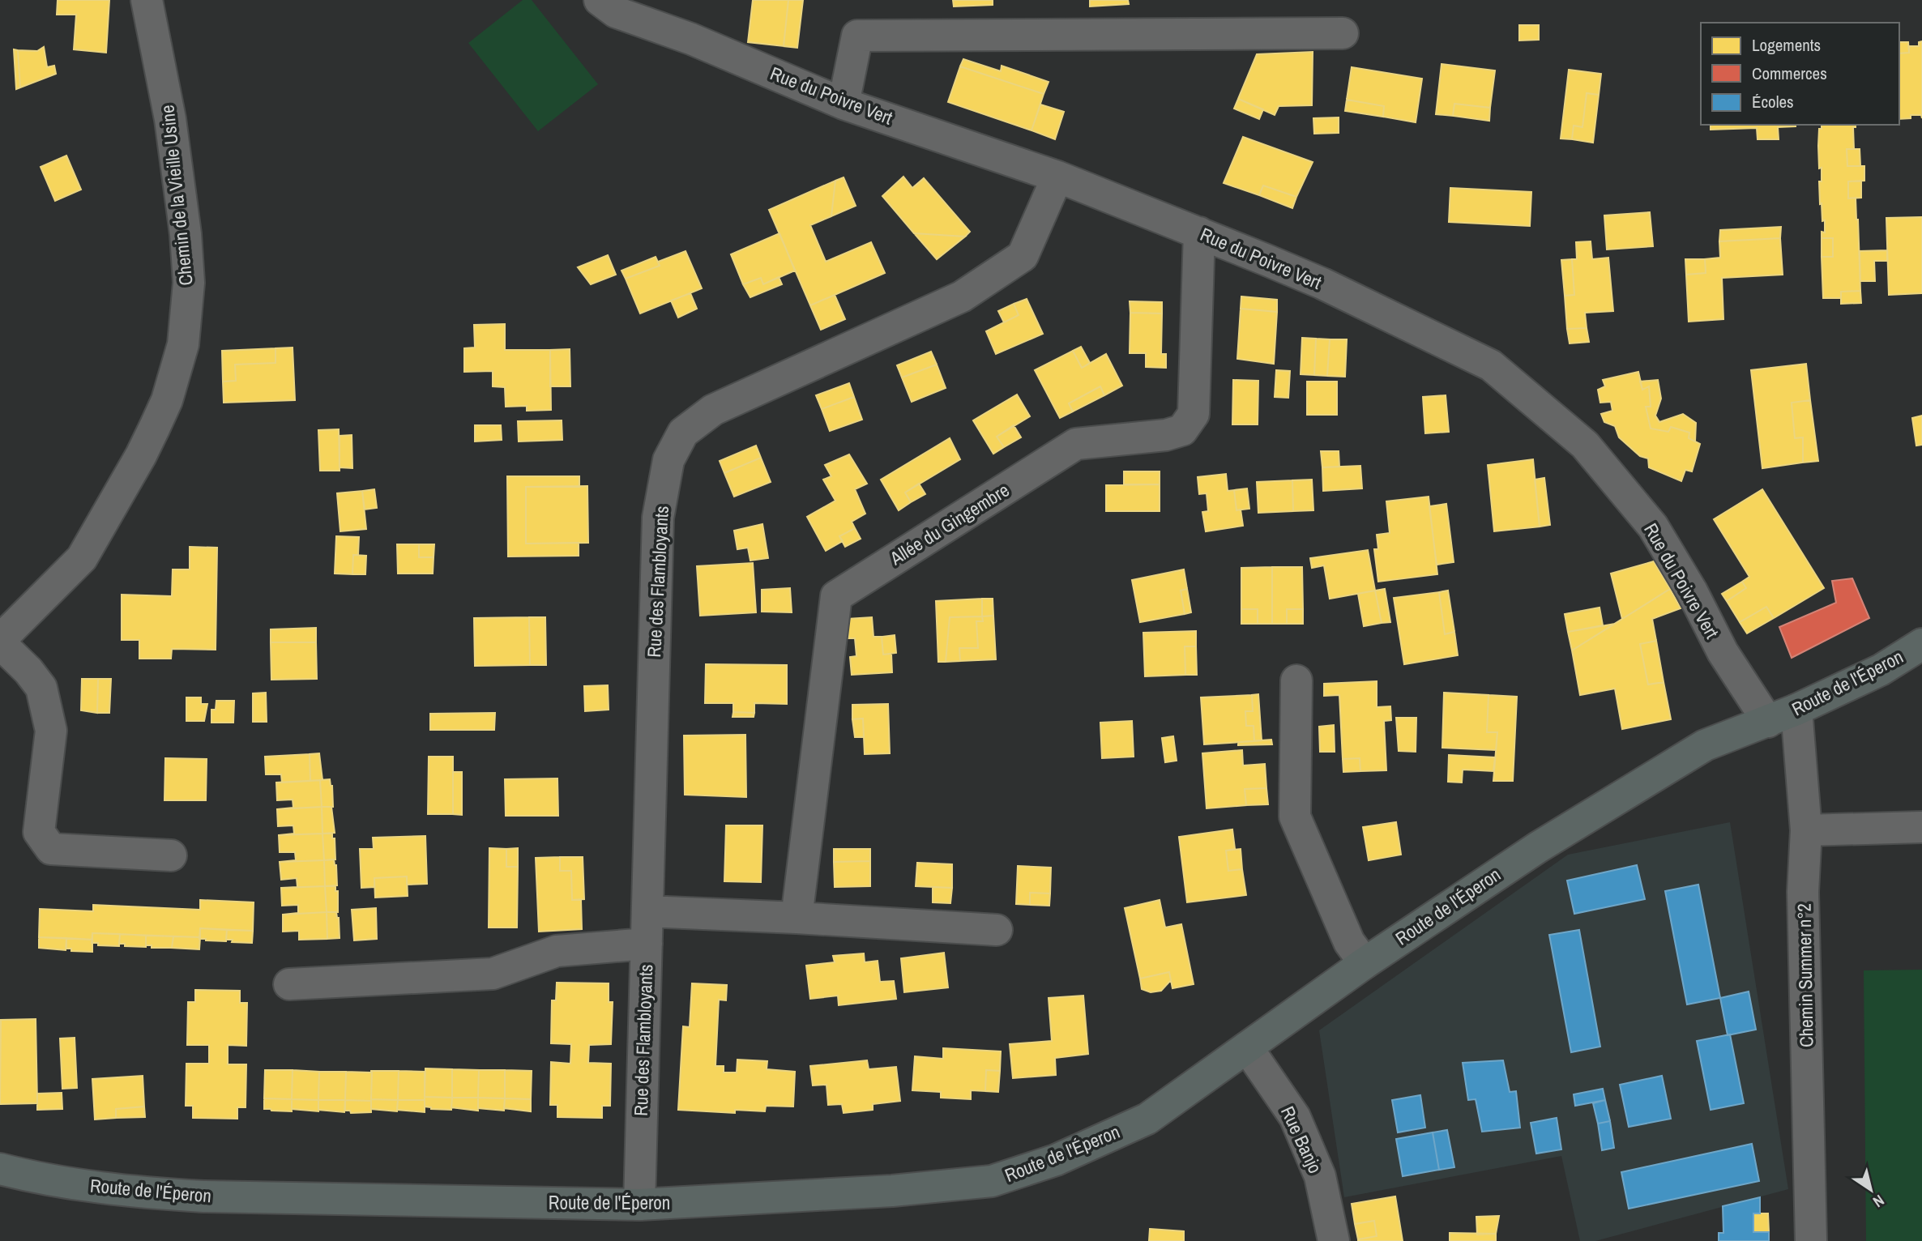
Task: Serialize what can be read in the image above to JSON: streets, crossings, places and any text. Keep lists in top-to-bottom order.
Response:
{
  "streets": {
    "main road": ["Route de l'Éperon"],
    "street": [
      "Rue du Poivre Vert",
      "Chemin de la Vieille Usine",
      "Allée du Gingembre",
      "Rue des Flambloyants",
      "Chemin Summer n°2",
      "Rue Banjo"
    ]
  },
  "crossings": [
    ["Rue du Poivre Vert", "Allée du Gingembre"],
    ["Rue du Poivre Vert", "Rue des Flambloyants"],
    ["Rue du Poivre Vert", "Route de l'Éperon"],
    ["Rue des Flambloyants", "Route de l'Éperon"],
    ["Route de l'Éperon", "Chemin Summer n°2"],
    ["Route de l'Éperon", "Rue Banjo"]
  ],
  "legend": ["Logements", "Commerces", "Écoles"],
  "north": "bottom right"
}
